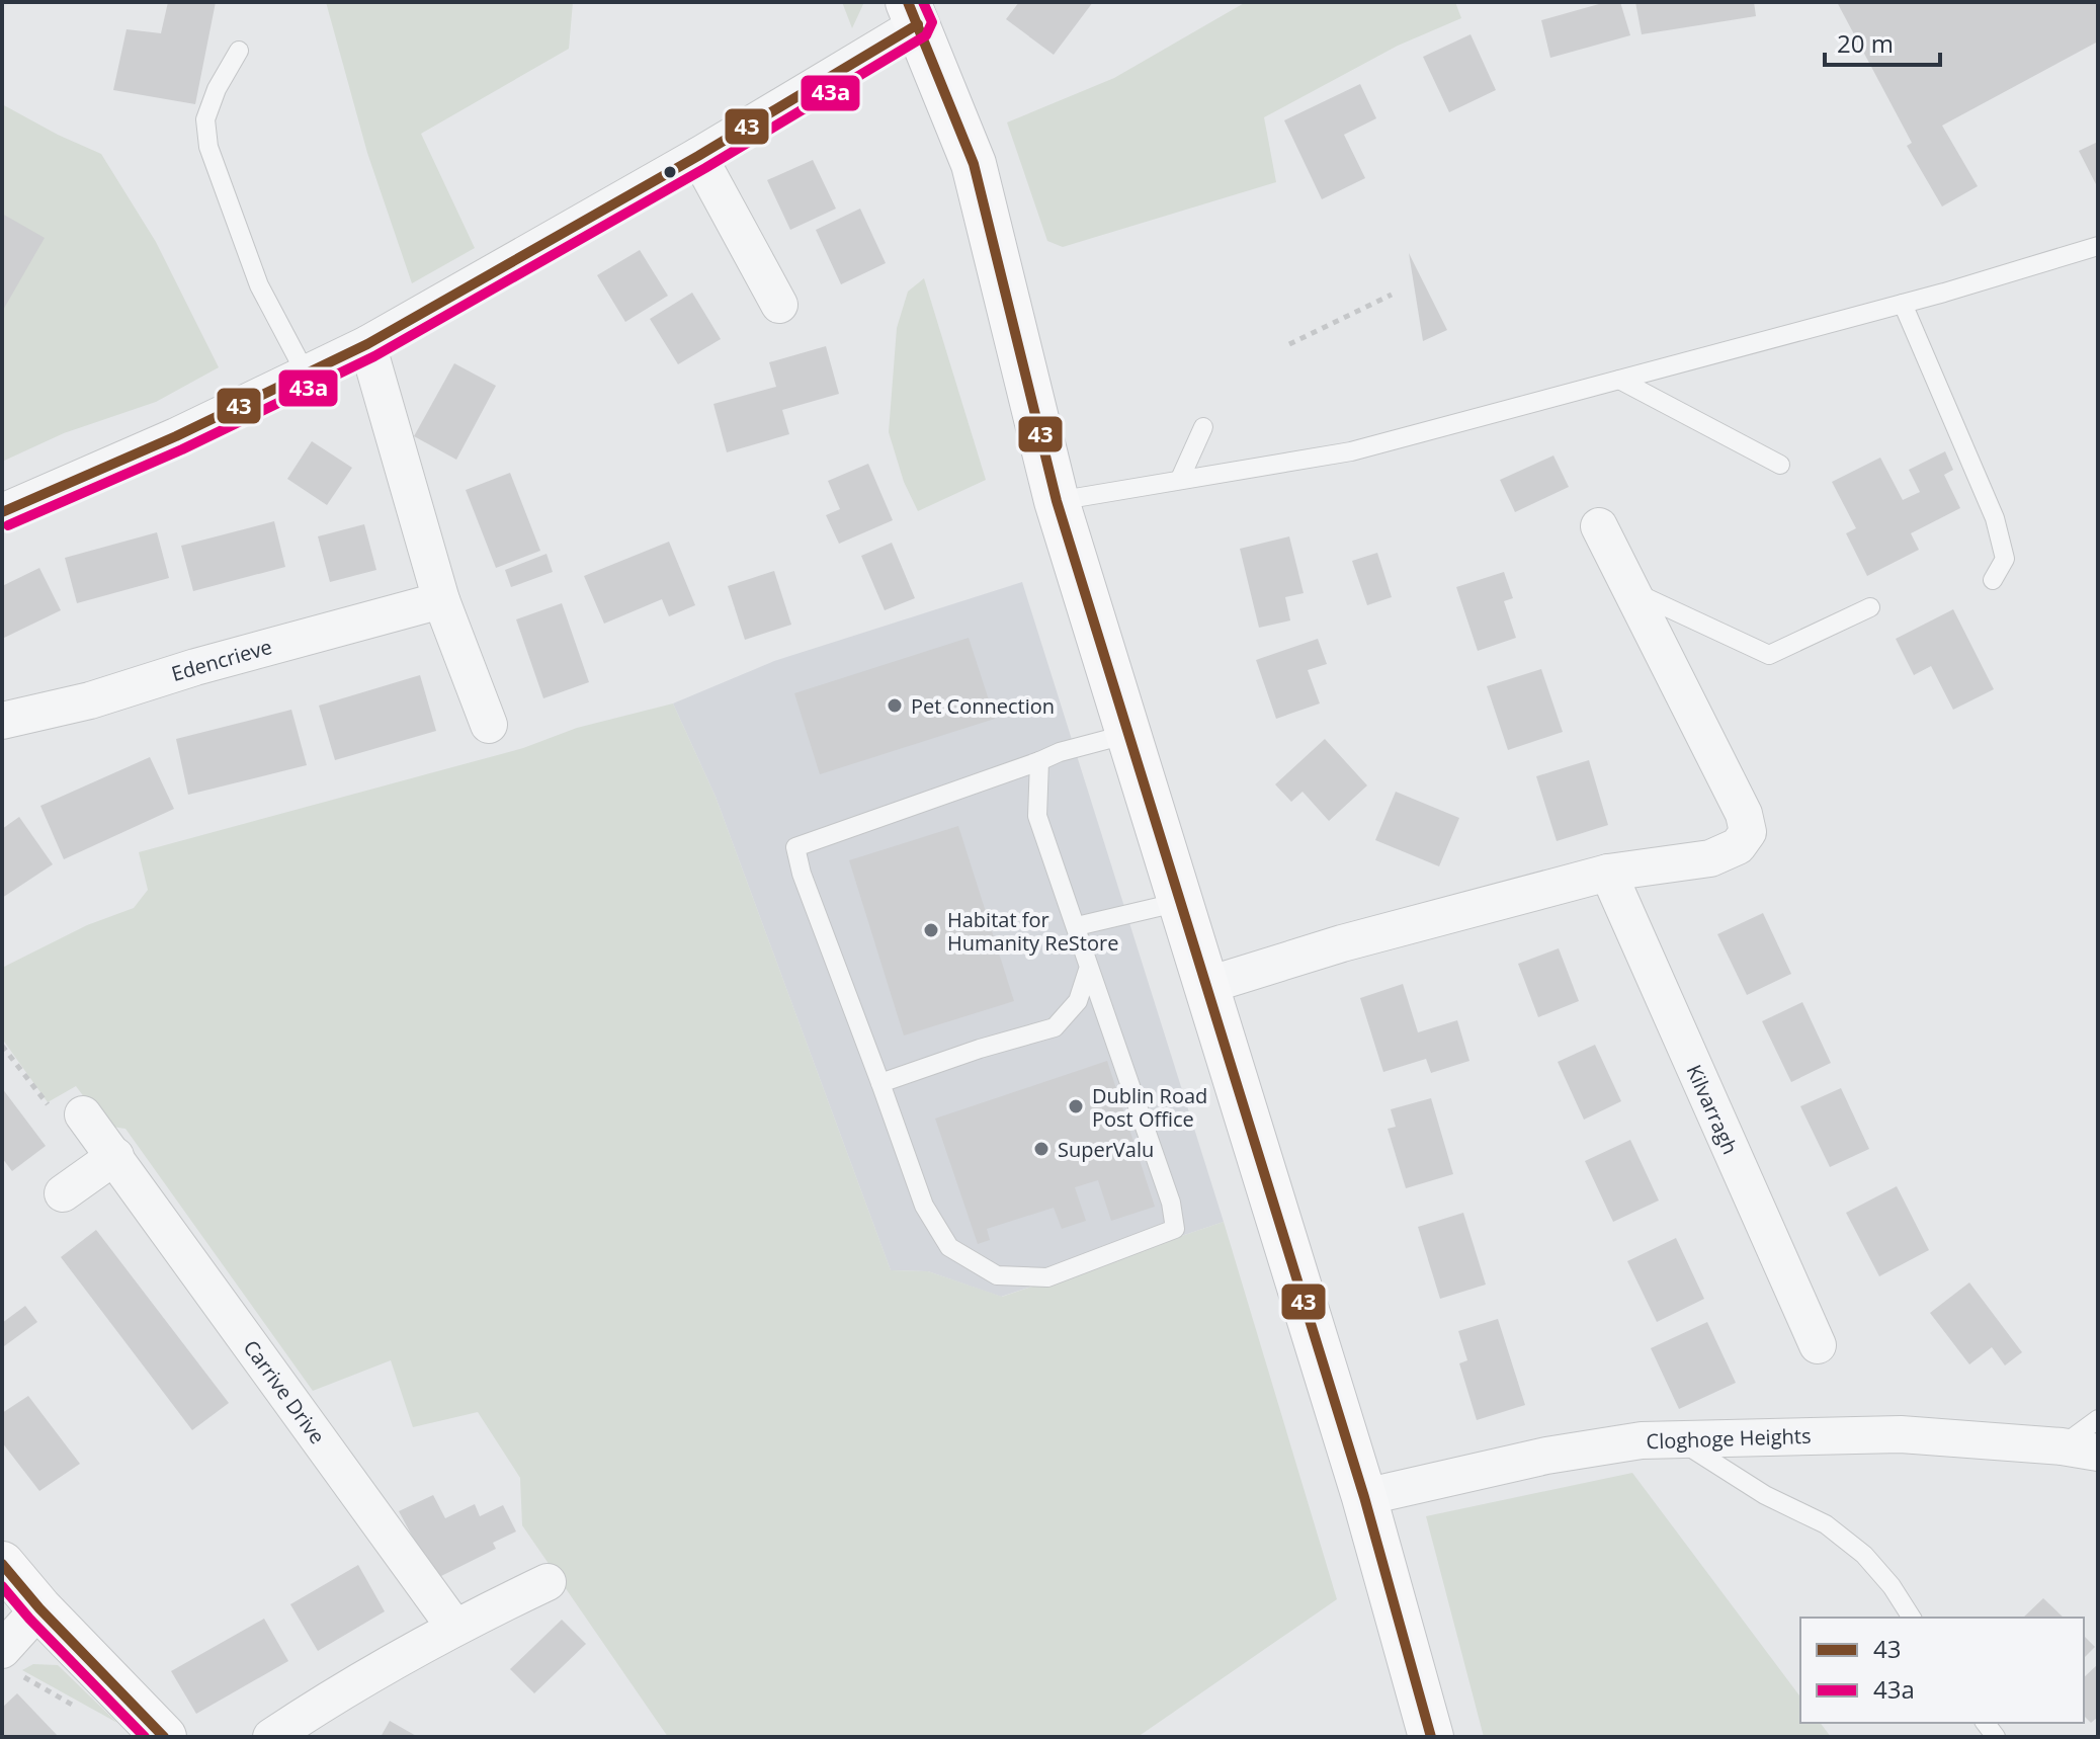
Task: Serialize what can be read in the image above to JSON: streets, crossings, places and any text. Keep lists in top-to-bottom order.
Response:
{
  "streets": {
    "street": [
      "Edencrieve",
      "Kilvarragh",
      "Carrive Drive",
      "Cloghoge Heights"
    ]
  },
  "places": [
    "Pet Connection",
    "Habitat for Humanity ReStore",
    "Dublin Road Post Office",
    "SuperValu"
  ],
  "lines": ["transit line 43", "transit line 43a"],
  "legend": ["43", "43a"],
  "scale_bar": "20 m"
}
